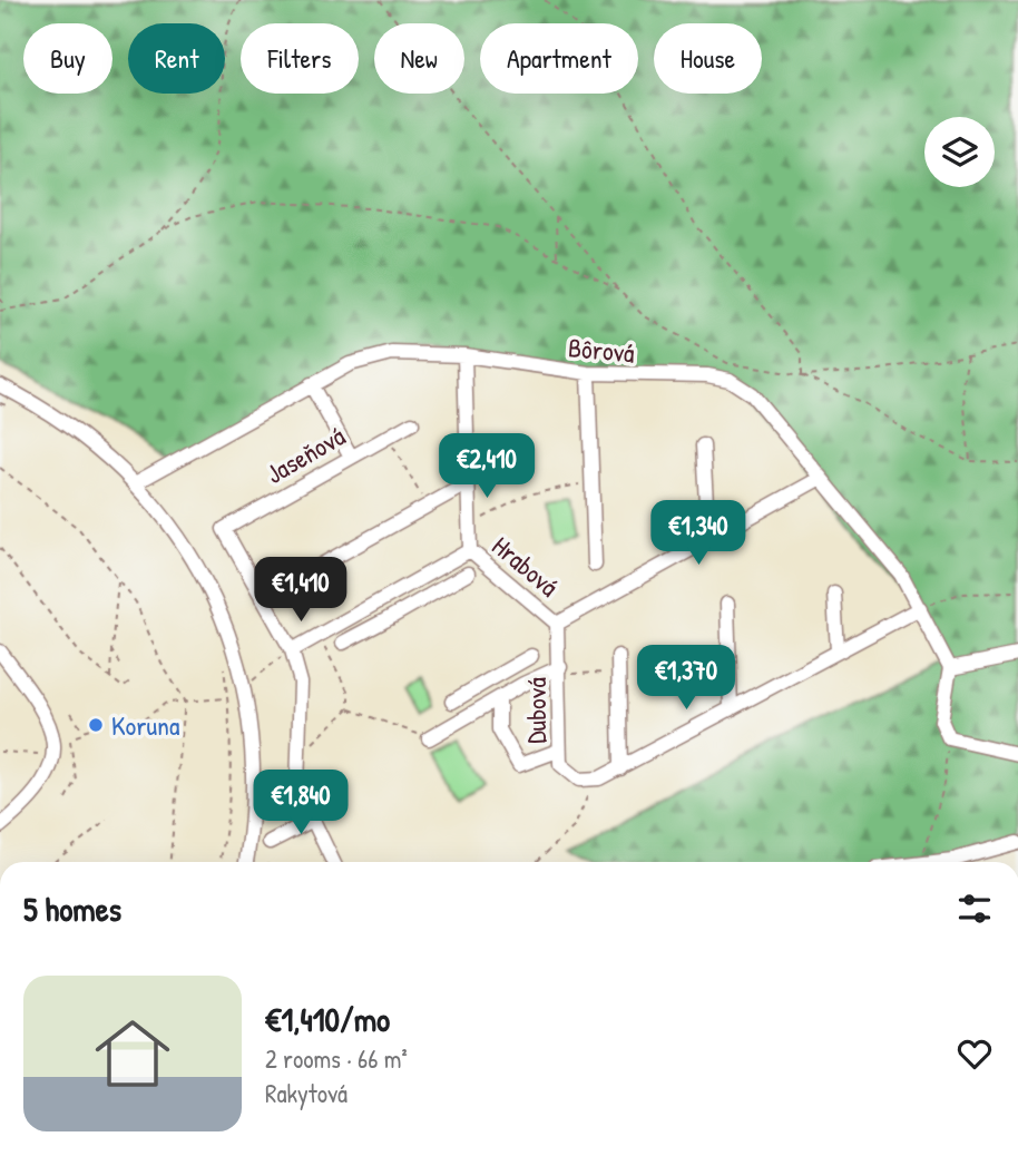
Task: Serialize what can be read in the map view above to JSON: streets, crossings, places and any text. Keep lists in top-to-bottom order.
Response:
{
  "streets": {
    "street": [
      "Bôrová",
      "Jaseňová",
      "Hrabová",
      "Dubová"
    ]
  },
  "crossings": [
    ["Bôrová", "Hrabová"],
    ["Hrabová", "Dubová"]
  ],
  "places": ["Koruna"],
  "page": {
    "chip": [
      "Buy",
      "Rent",
      "Filters",
      "New",
      "Apartment",
      "House"
    ],
    "price": [
      "€2,410",
      "€1,340",
      "€1,410",
      "€1,370",
      "€1,840"
    ],
    "heading": "5 homes",
    "list": [
      {
        "name": "€1,410/mo",
        "note": "2 rooms · 66 m² · Rakytová"
      }
    ]
  }
}
